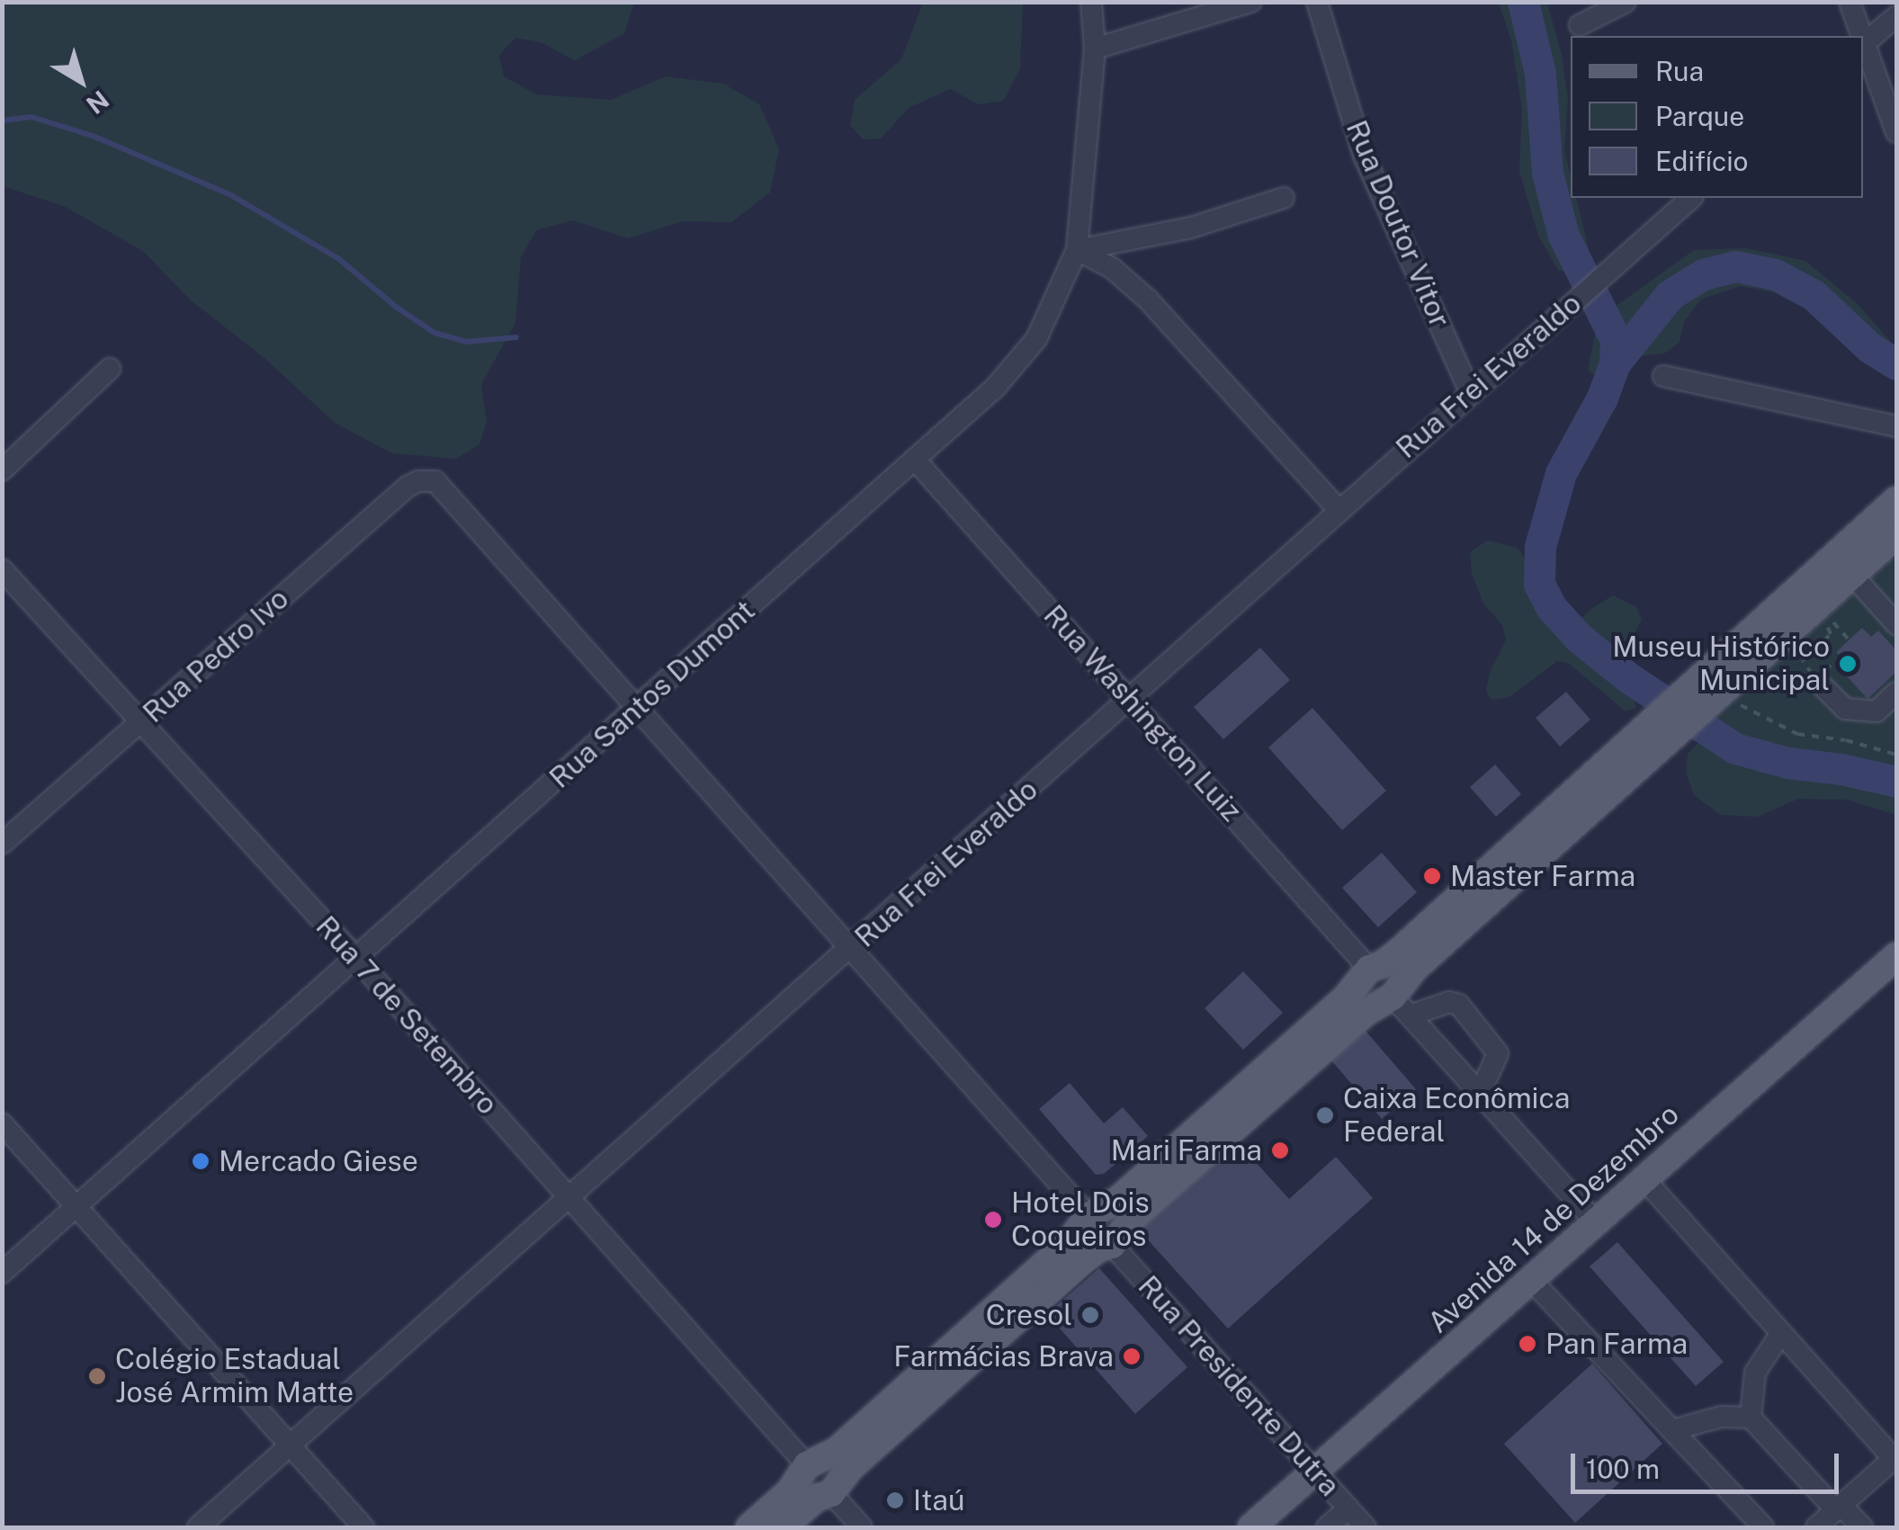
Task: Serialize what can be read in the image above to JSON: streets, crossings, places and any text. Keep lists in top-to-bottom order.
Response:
{
  "streets": {
    "main road": ["Avenida 14 de Dezembro"],
    "street": [
      "Rua Doutor Vitor",
      "Rua Frei Everaldo",
      "Rua Pedro Ivo",
      "Rua Santos Dumont",
      "Rua Washington Luiz",
      "Rua 7 de Setembro",
      "Rua Presidente Dutra"
    ]
  },
  "crossings": [
    ["Rua Doutor Vitor", "Rua Frei Everaldo"],
    ["Rua Frei Everaldo", "Rua Washington Luiz"],
    ["Rua Frei Everaldo", "Rua 7 de Setembro"],
    ["Rua Frei Everaldo", "Rua Presidente Dutra"],
    ["Rua Pedro Ivo", "Rua 7 de Setembro"],
    ["Rua Pedro Ivo", "Rua Presidente Dutra"],
    ["Rua Santos Dumont", "Rua Washington Luiz"],
    ["Rua Santos Dumont", "Rua 7 de Setembro"],
    ["Rua Santos Dumont", "Rua Presidente Dutra"],
    ["Rua Washington Luiz", "Avenida 14 de Dezembro"],
    ["Avenida 14 de Dezembro", "Rua Presidente Dutra"]
  ],
  "places": [
    "Museu Histórico Municipal",
    "Master Farma",
    "Caixa Econômica Federal",
    "Mari Farma",
    "Mercado Giese",
    "Hotel Dois Coqueiros",
    "Cresol",
    "Pan Farma",
    "Farmácias Brava",
    "Colégio Estadual José Armim Matte",
    "Itaú"
  ],
  "legend": ["Rua", "Parque", "Edifício"],
  "scale_bar": "100 m",
  "north": "bottom right"
}
